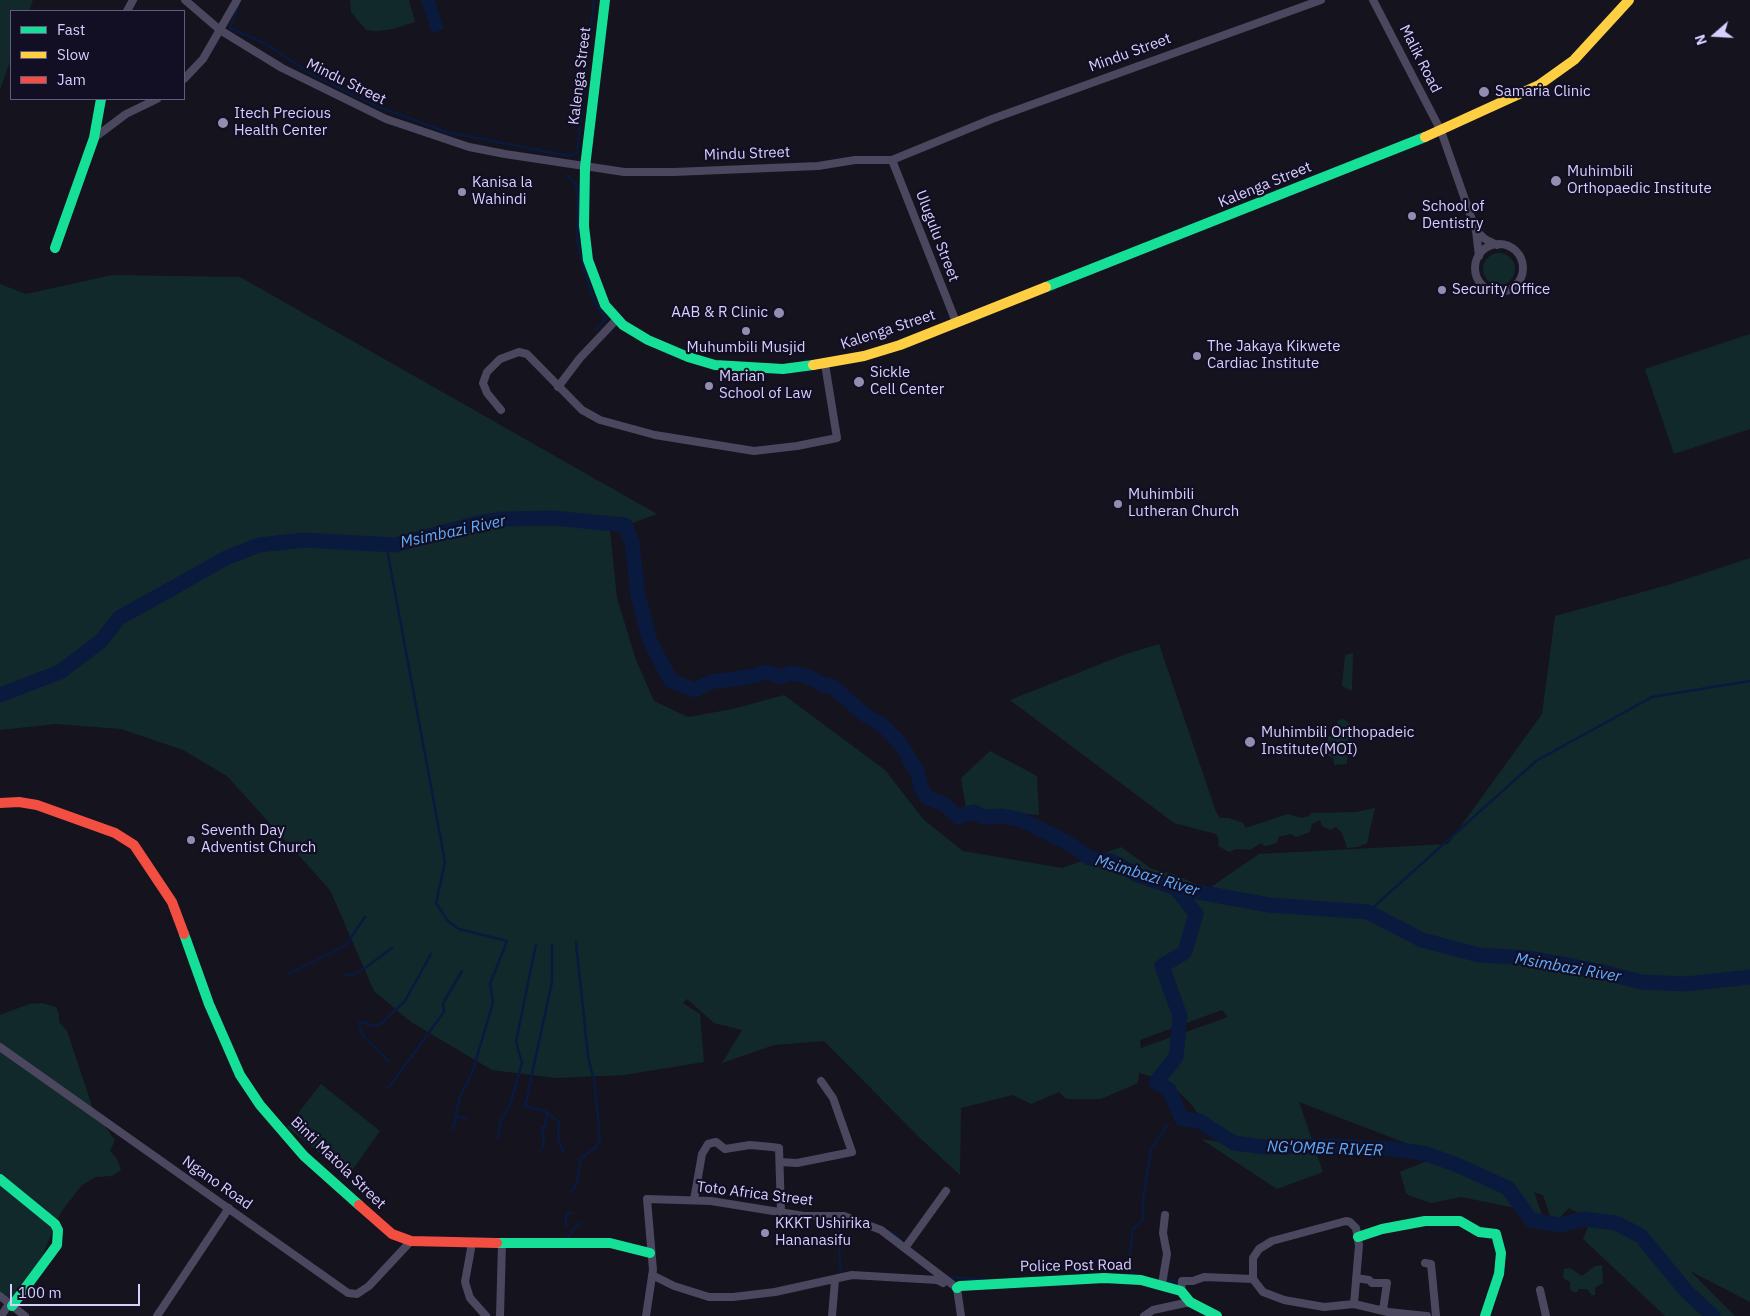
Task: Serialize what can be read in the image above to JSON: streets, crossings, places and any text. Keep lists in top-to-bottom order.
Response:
{
  "streets": {
    "street": [
      "Mindu Street",
      "Malik Road",
      "Kalenga Street",
      "Ulugulu Street",
      "Binti Matola Street",
      "Ngano Road",
      "Toto Africa Street",
      "Police Post Road"
    ]
  },
  "crossings": [
    ["Mindu Street", "Kalenga Street"],
    ["Mindu Street", "Ulugulu Street"],
    ["Malik Road", "Kalenga Street"],
    ["Kalenga Street", "Ulugulu Street"],
    ["Binti Matola Street", "Ngano Road"],
    ["Binti Matola Street", "Toto Africa Street"],
    ["Toto Africa Street", "Police Post Road"]
  ],
  "water": ["Msimbazi River", "NG'OMBE RIVER"],
  "places": [
    "Samaria Clinic",
    "Itech Precious Health Center",
    "Muhimbili Orthopaedic Institute",
    "Kanisa la Wahindi",
    "School of Dentistry",
    "Security Office",
    "AAB & R Clinic",
    "Muhumbili Musjid",
    "The Jakaya Kikwete Cardiac Institute",
    "Sickle Cell Center",
    "Marian School of Law",
    "Muhimbili Lutheran Church",
    "Muhimbili Orthopadeic Institute(MOI)",
    "Seventh Day Adventist Church",
    "KKKT Ushirika Hananasifu"
  ],
  "legend": ["Fast", "Slow", "Jam"],
  "scale_bar": "100 m",
  "north": "left"
}
